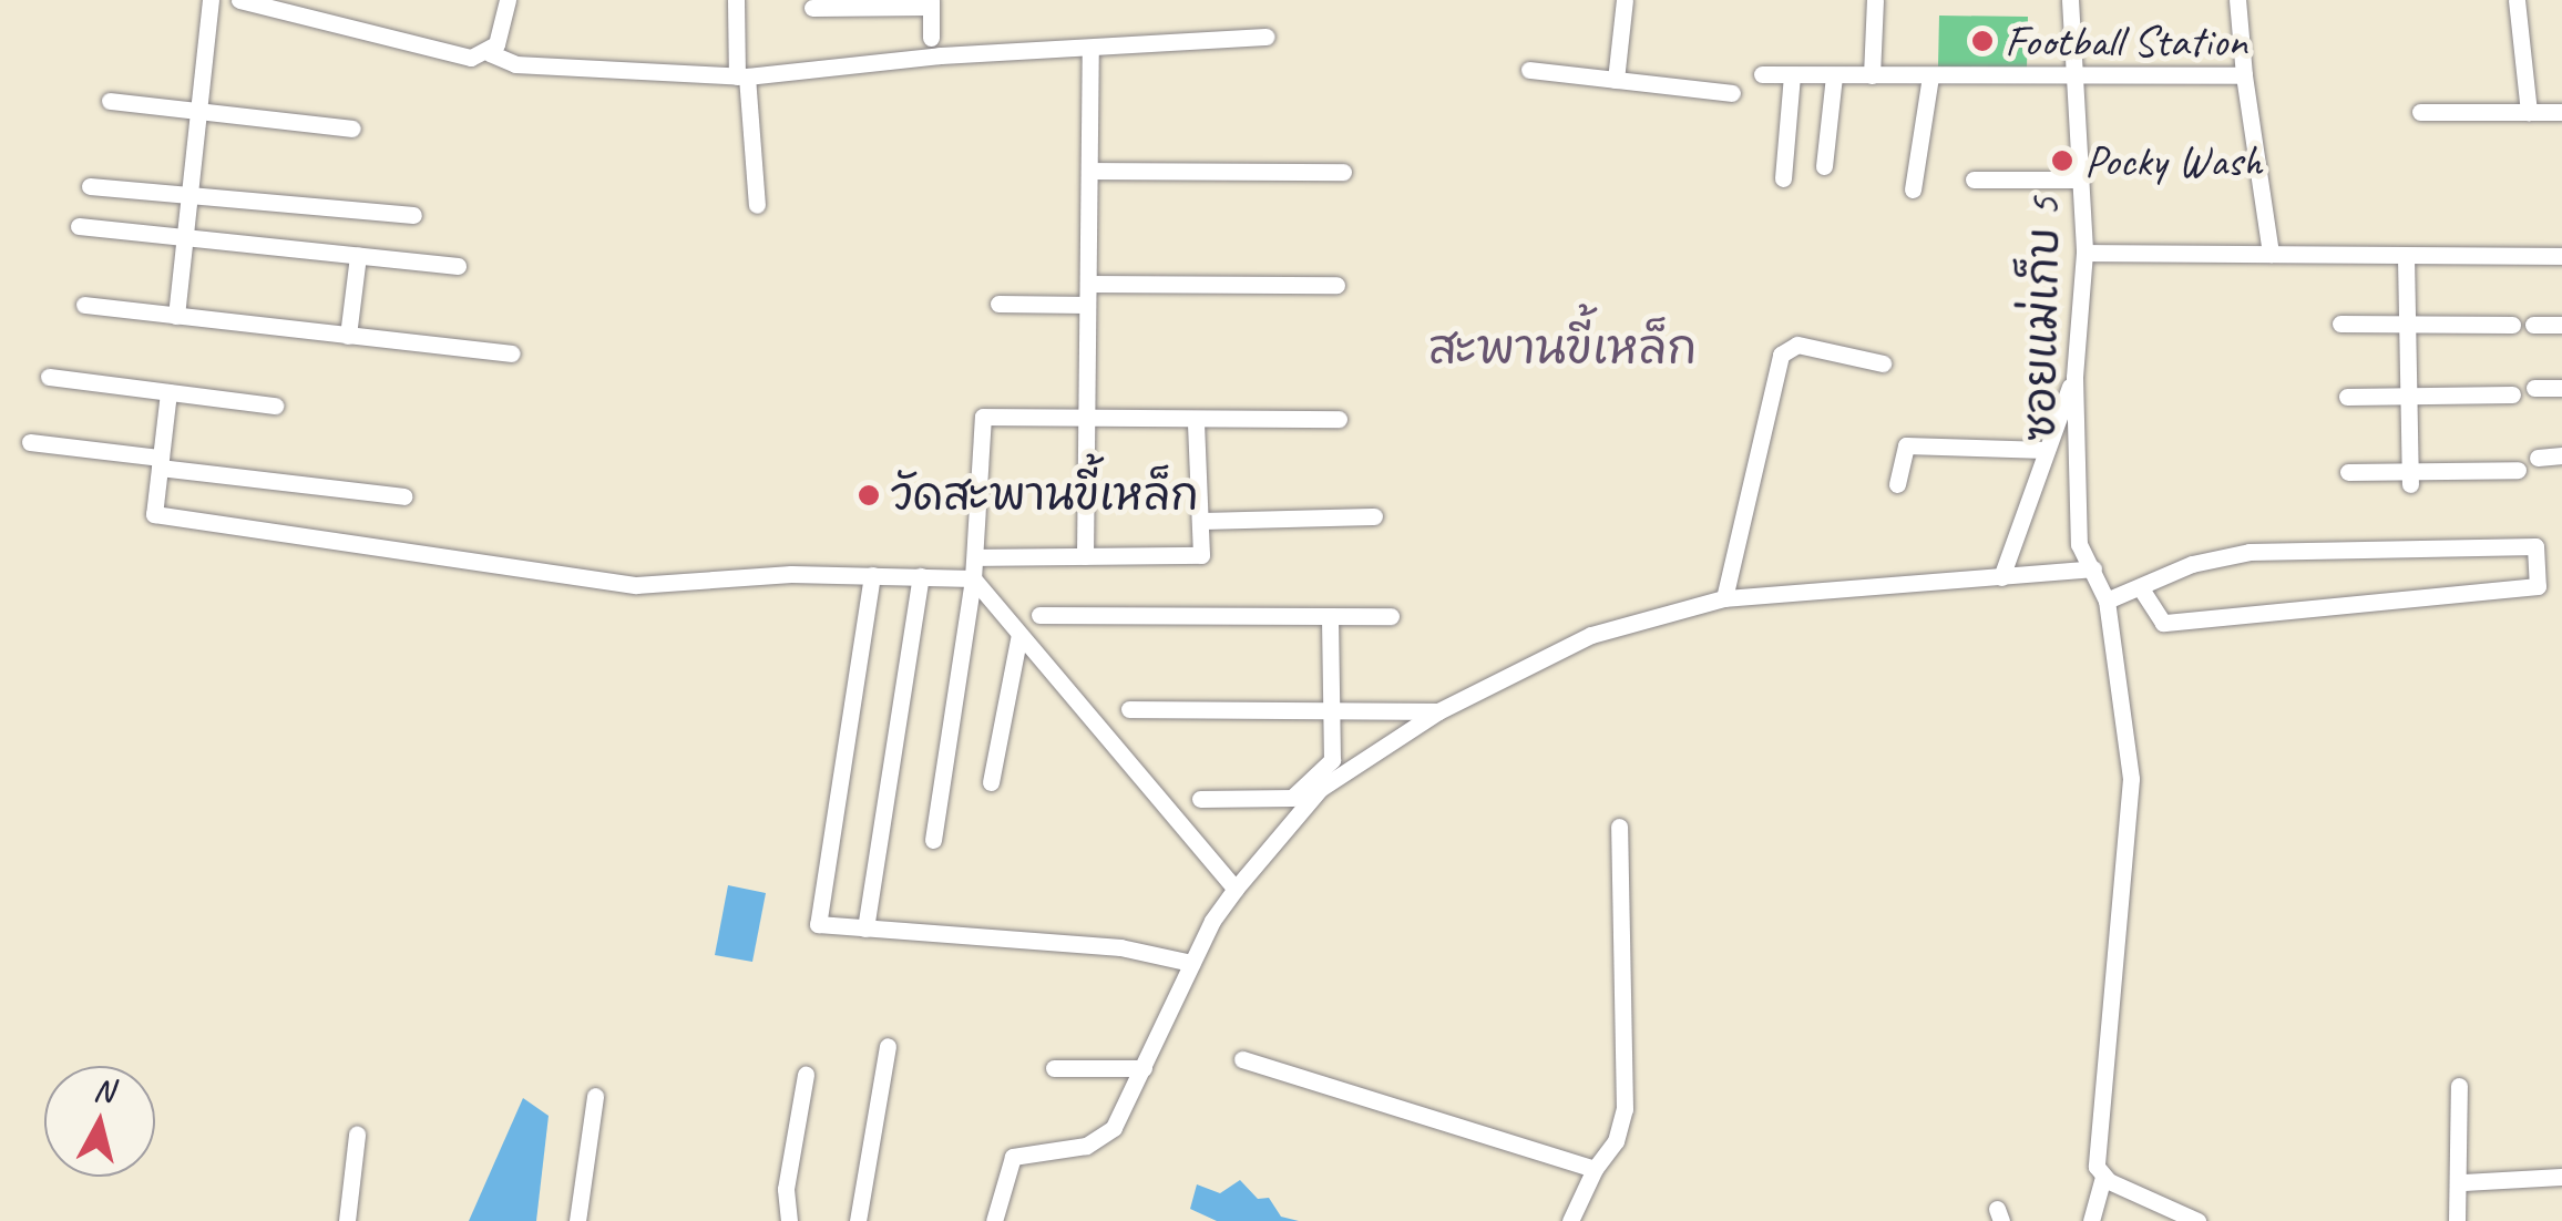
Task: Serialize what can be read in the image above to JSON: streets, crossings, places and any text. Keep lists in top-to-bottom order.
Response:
{
  "streets": {
    "street": ["ซอยแม่เก็บ 5"]
  },
  "districts": ["สะพานขี้เหล็ก"],
  "places": ["Football Station", "Pocky Wash", "วัดสะพานขี้เหล็ก"],
  "north": "top"
}
